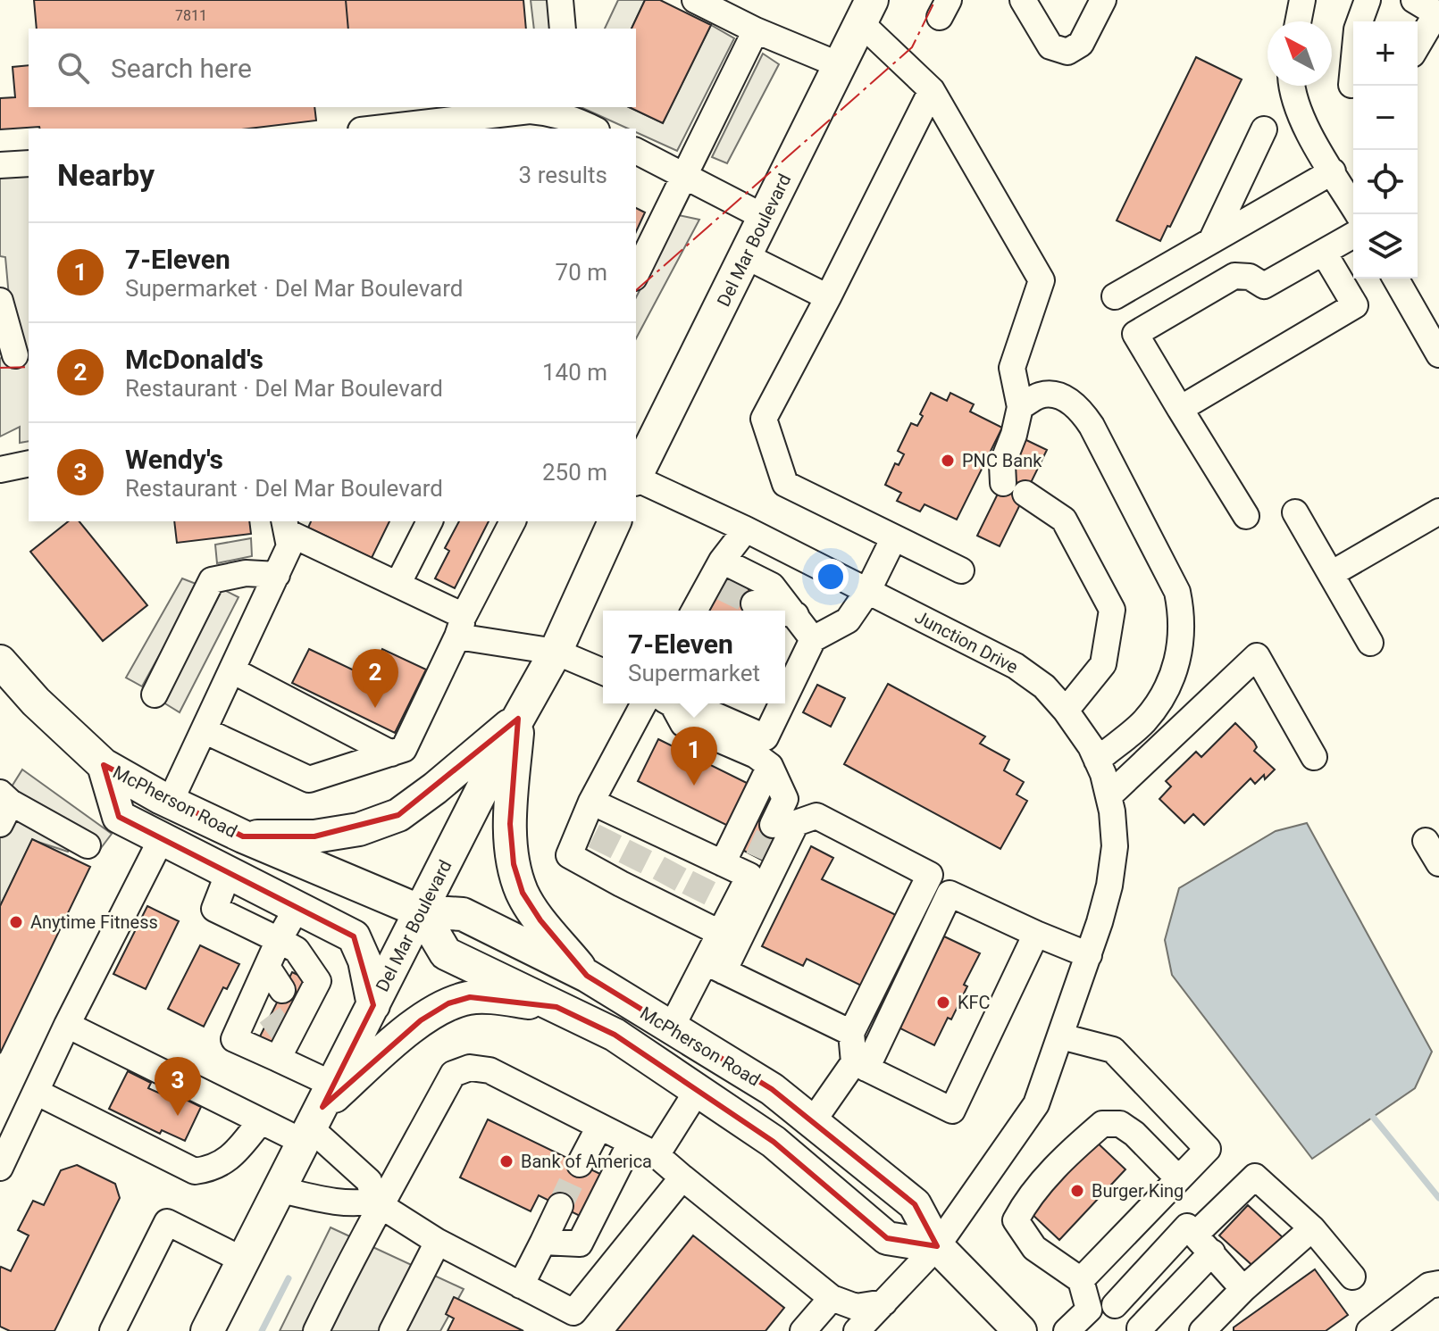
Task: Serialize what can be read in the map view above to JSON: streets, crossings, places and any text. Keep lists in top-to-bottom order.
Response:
{
  "streets": {
    "main road": ["Del Mar Boulevard", "McPherson Road"],
    "street": ["Junction Drive"]
  },
  "crossings": [
    ["Del Mar Boulevard", "McPherson Road"],
    ["Junction Drive", "McPherson Road"]
  ],
  "places": [
    "PNC Bank",
    "Anytime Fitness",
    "KFC",
    "Bank of America",
    "Burger King"
  ],
  "house_numbers": ["7811"],
  "north": "top left",
  "page": {
    "map_buttons": ["+", "−"],
    "search": "Search here",
    "heading": ["Nearby", "3 results"],
    "list": [
      {
        "mark": "1",
        "name": "7-Eleven",
        "note": "Supermarket · Del Mar Boulevard",
        "value": "70 m"
      },
      {
        "mark": "2",
        "name": "McDonald's",
        "note": "Restaurant · Del Mar Boulevard",
        "value": "140 m"
      },
      {
        "mark": "3",
        "name": "Wendy's",
        "note": "Restaurant · Del Mar Boulevard",
        "value": "250 m"
      }
    ],
    "popup": ["7-Eleven", "Supermarket"],
    "pins": ["2", "1", "3"]
  }
}
